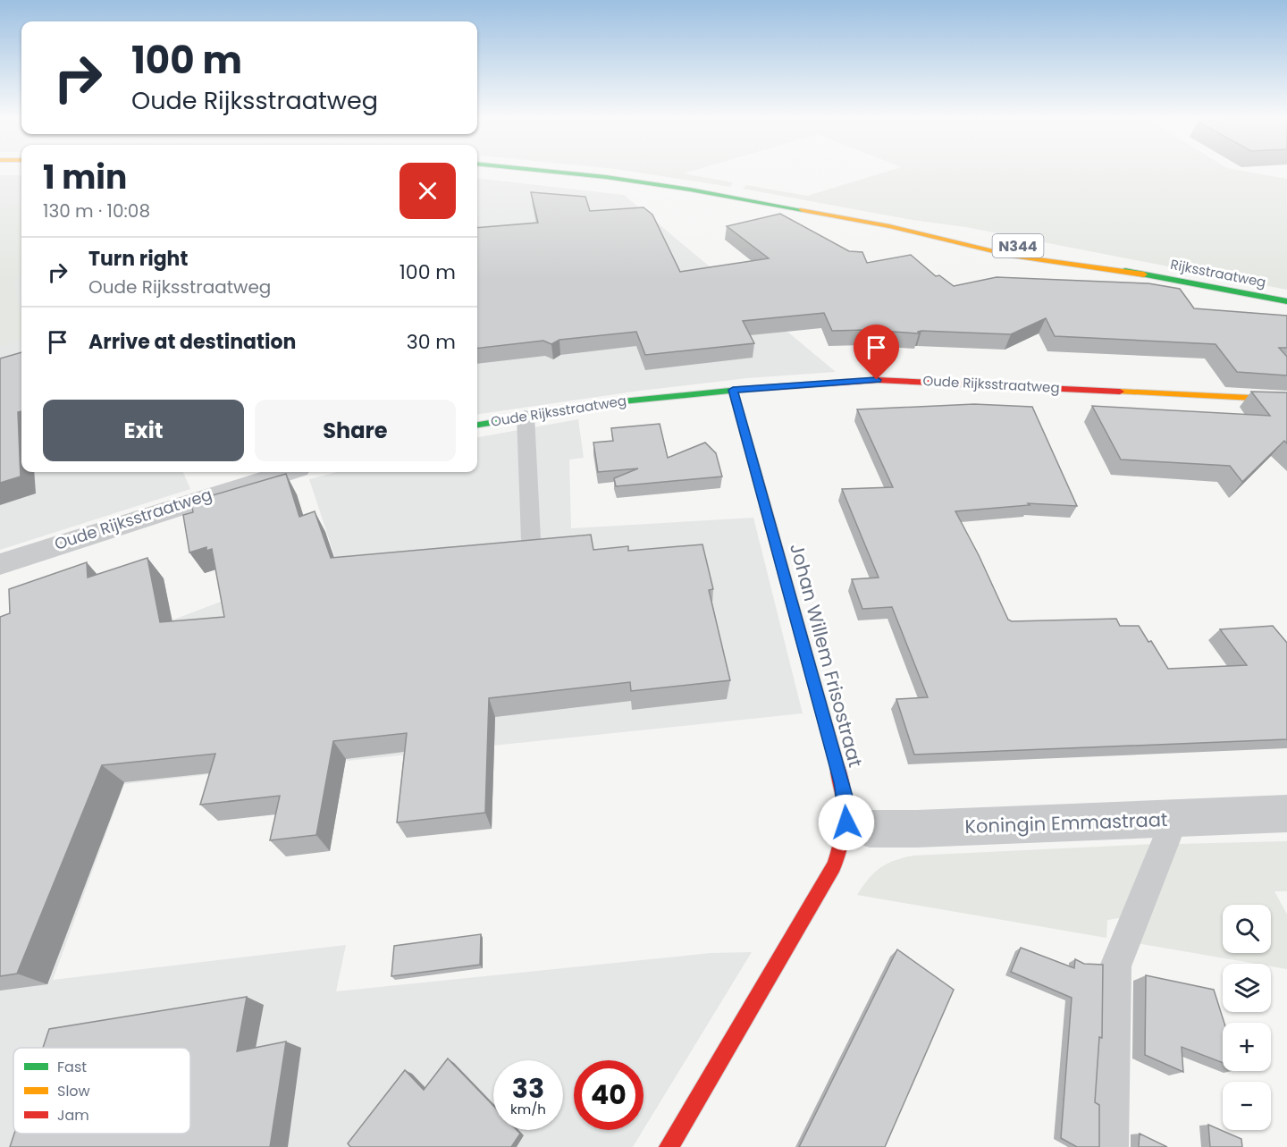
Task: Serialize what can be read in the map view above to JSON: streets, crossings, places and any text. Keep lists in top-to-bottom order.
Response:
{
  "streets": {
    "street": [
      "N344",
      "Rijksstraatweg",
      "Oude Rijksstraatweg",
      "Johan Willem Frisostraat",
      "Koningin Emmastraat"
    ]
  },
  "crossings": [
    ["Oude Rijksstraatweg", "Johan Willem Frisostraat"],
    ["Johan Willem Frisostraat", "Koningin Emmastraat"]
  ],
  "legend": ["Fast", "Slow", "Jam"],
  "page": {
    "turn": ["100 m", "Oude Rijksstraatweg"],
    "heading": ["1 min", "130 m · 10:08"],
    "list": [
      {
        "name": "Turn right",
        "note": "Oude Rijksstraatweg",
        "value": "100 m"
      },
      {
        "name": "Arrive at destination",
        "value": "30 m"
      }
    ],
    "buttons": ["Exit", "Share"],
    "map_buttons": ["+", "−"],
    "speed": "33 km/h",
    "limit": "40"
  }
}
